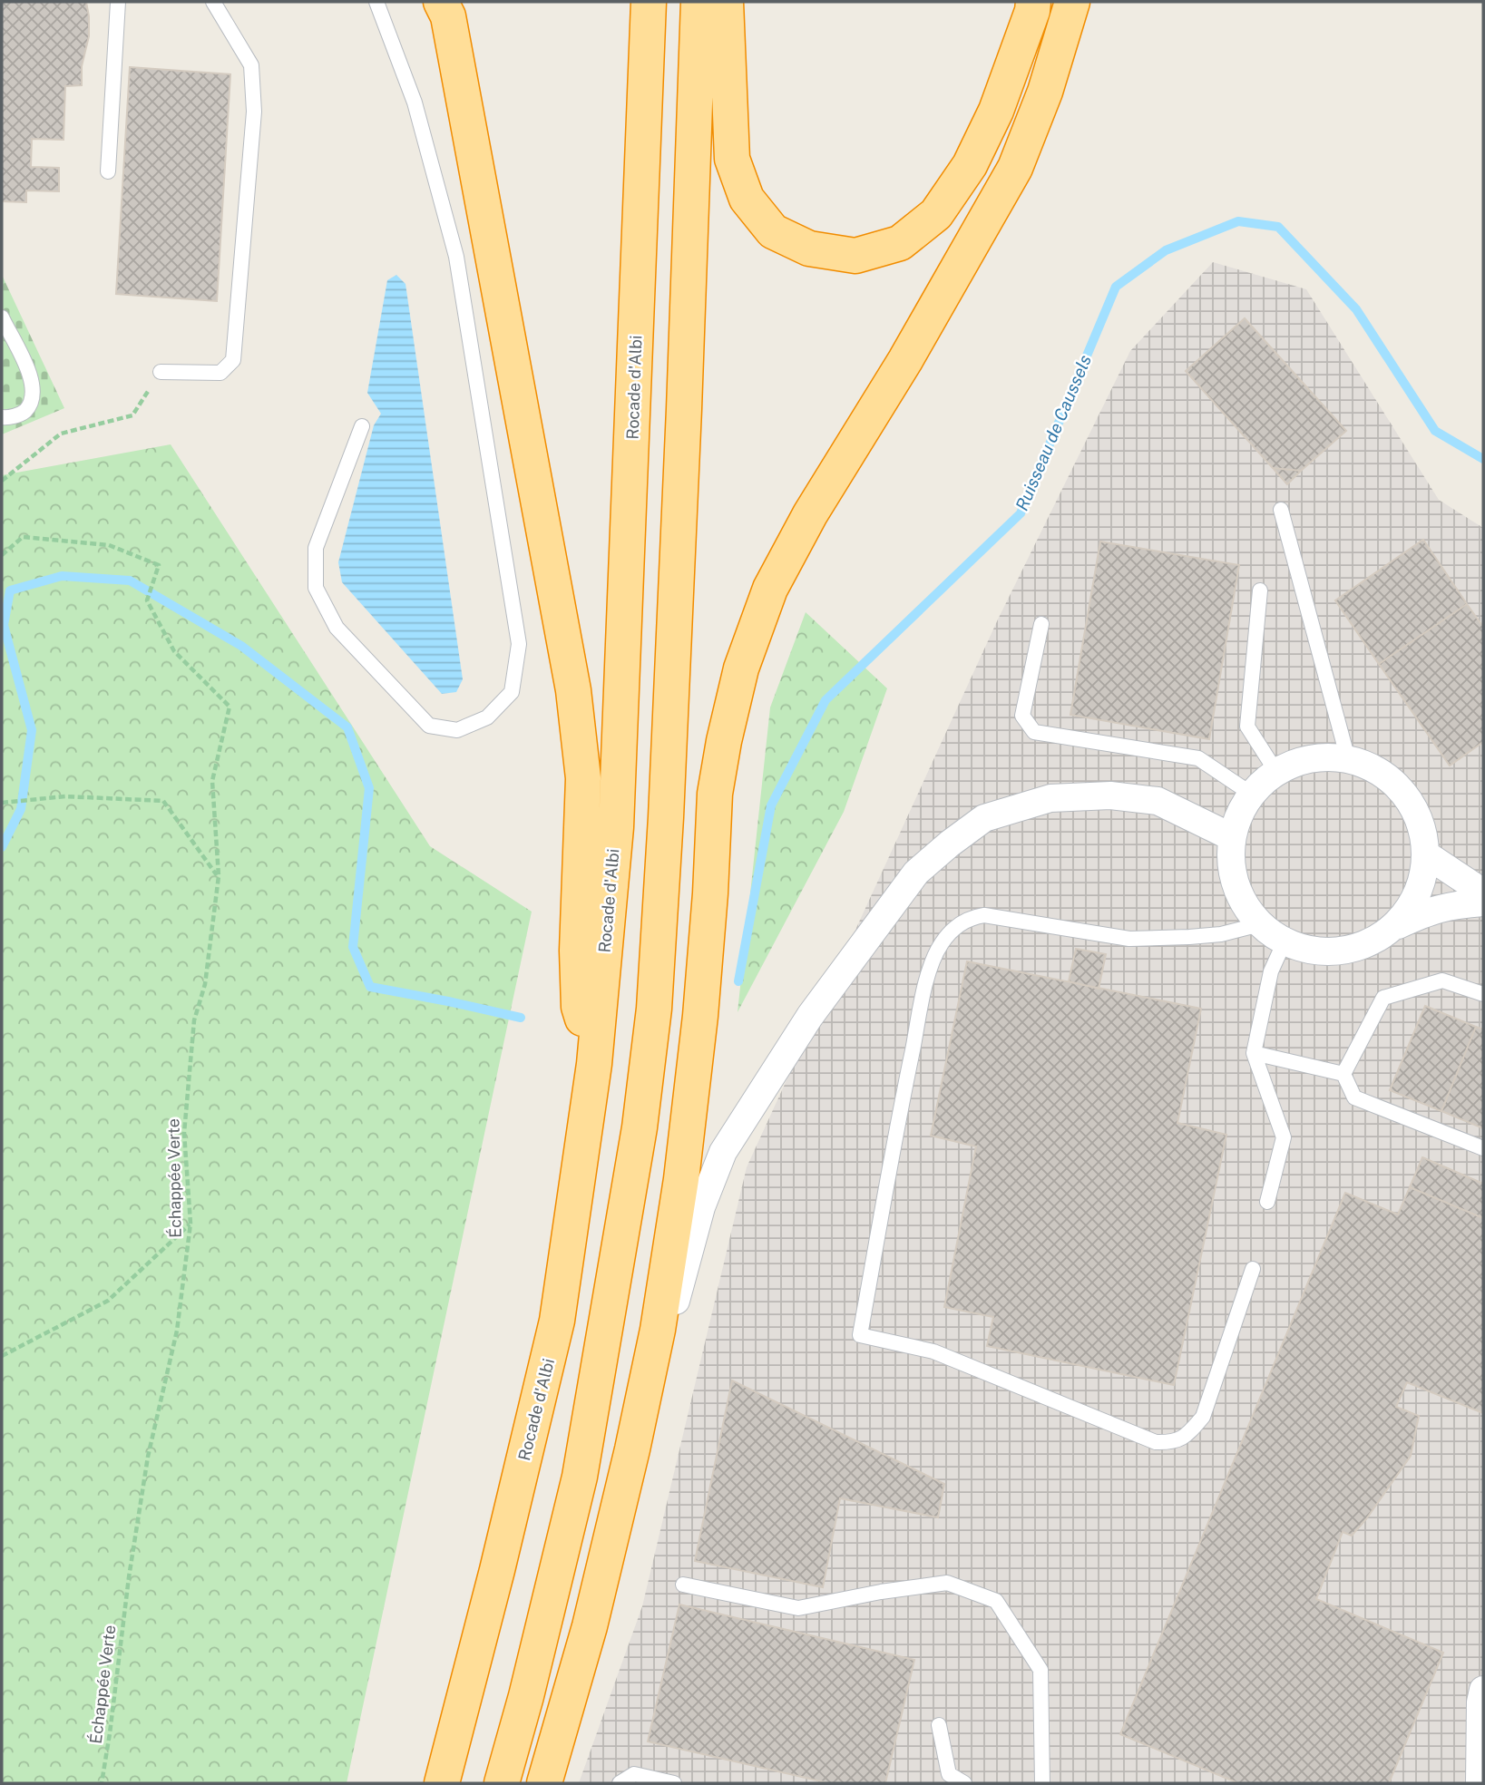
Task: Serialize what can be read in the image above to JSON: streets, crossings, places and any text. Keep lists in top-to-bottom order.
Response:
{
  "streets": {
    "highway": ["Rocade d'Albi"],
    "path": ["Échappée Verte"]
  },
  "water": ["Ruisseau de Caussels"]
}
